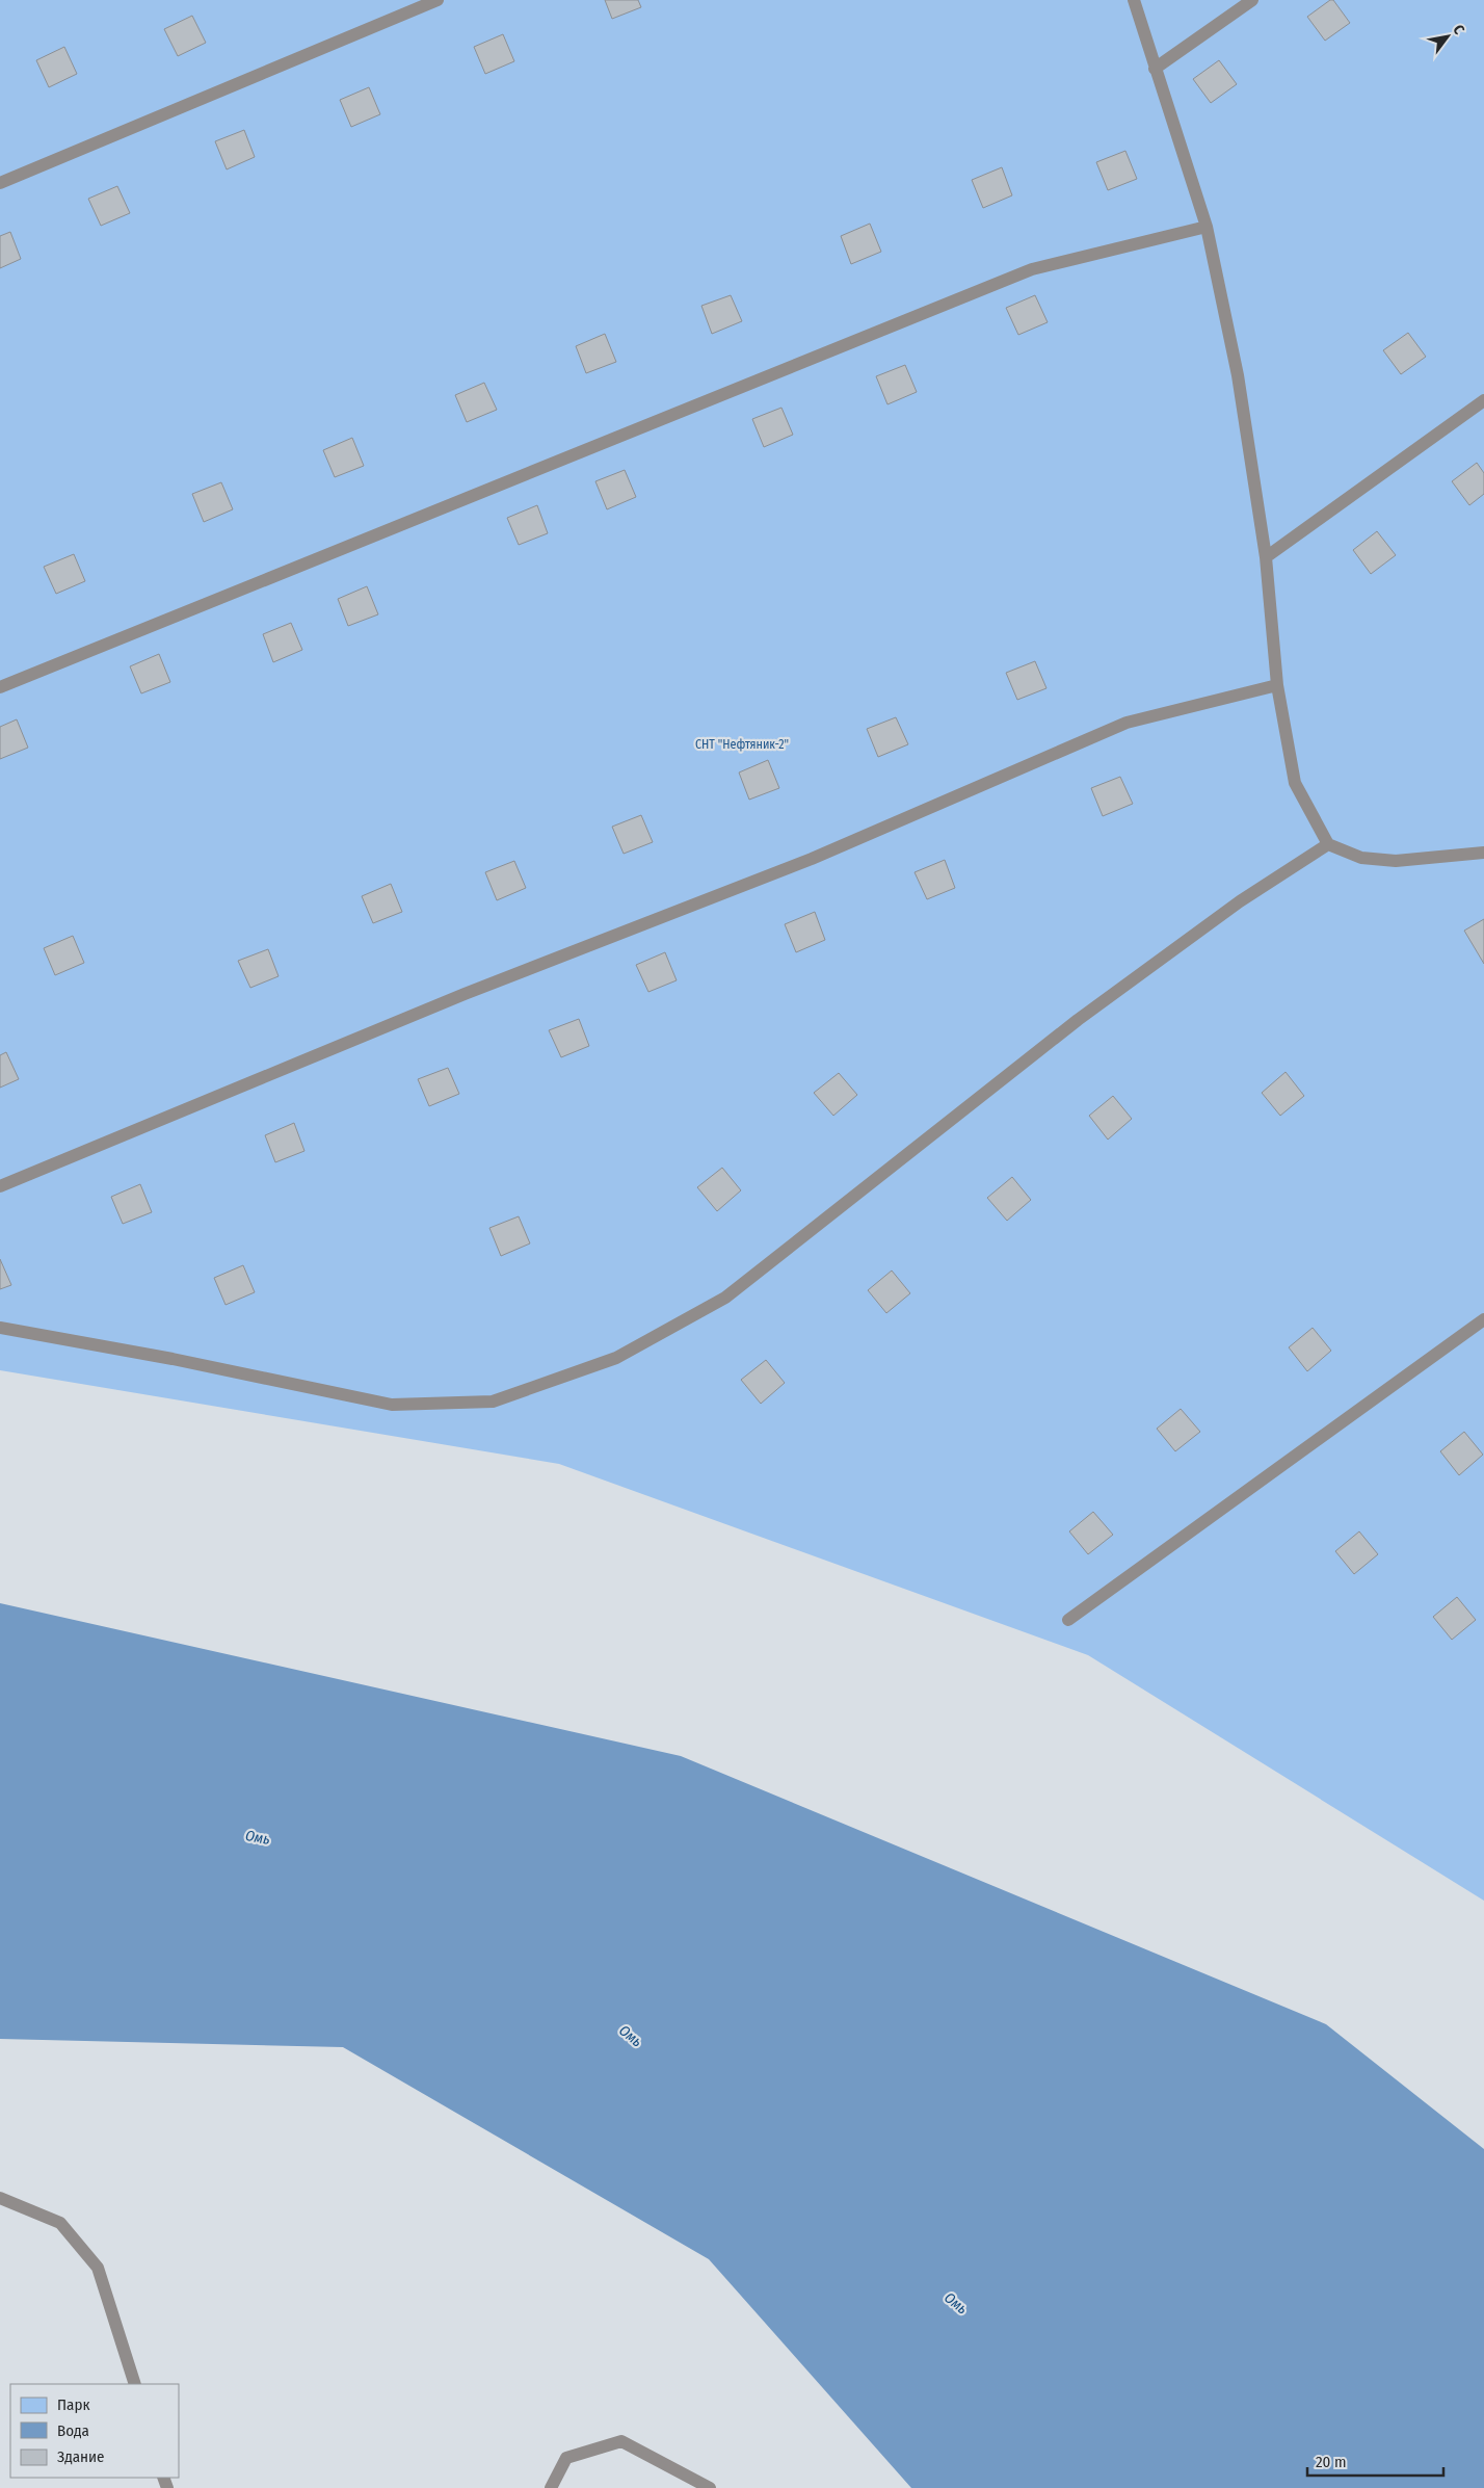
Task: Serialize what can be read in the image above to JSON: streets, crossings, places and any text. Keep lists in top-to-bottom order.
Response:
{
  "water": ["Омь"],
  "parks": ["СНТ \"Нефтяник-2\""],
  "legend": ["Парк", "Вода", "Здание"],
  "scale_bar": "20 m",
  "north": "top right"
}
